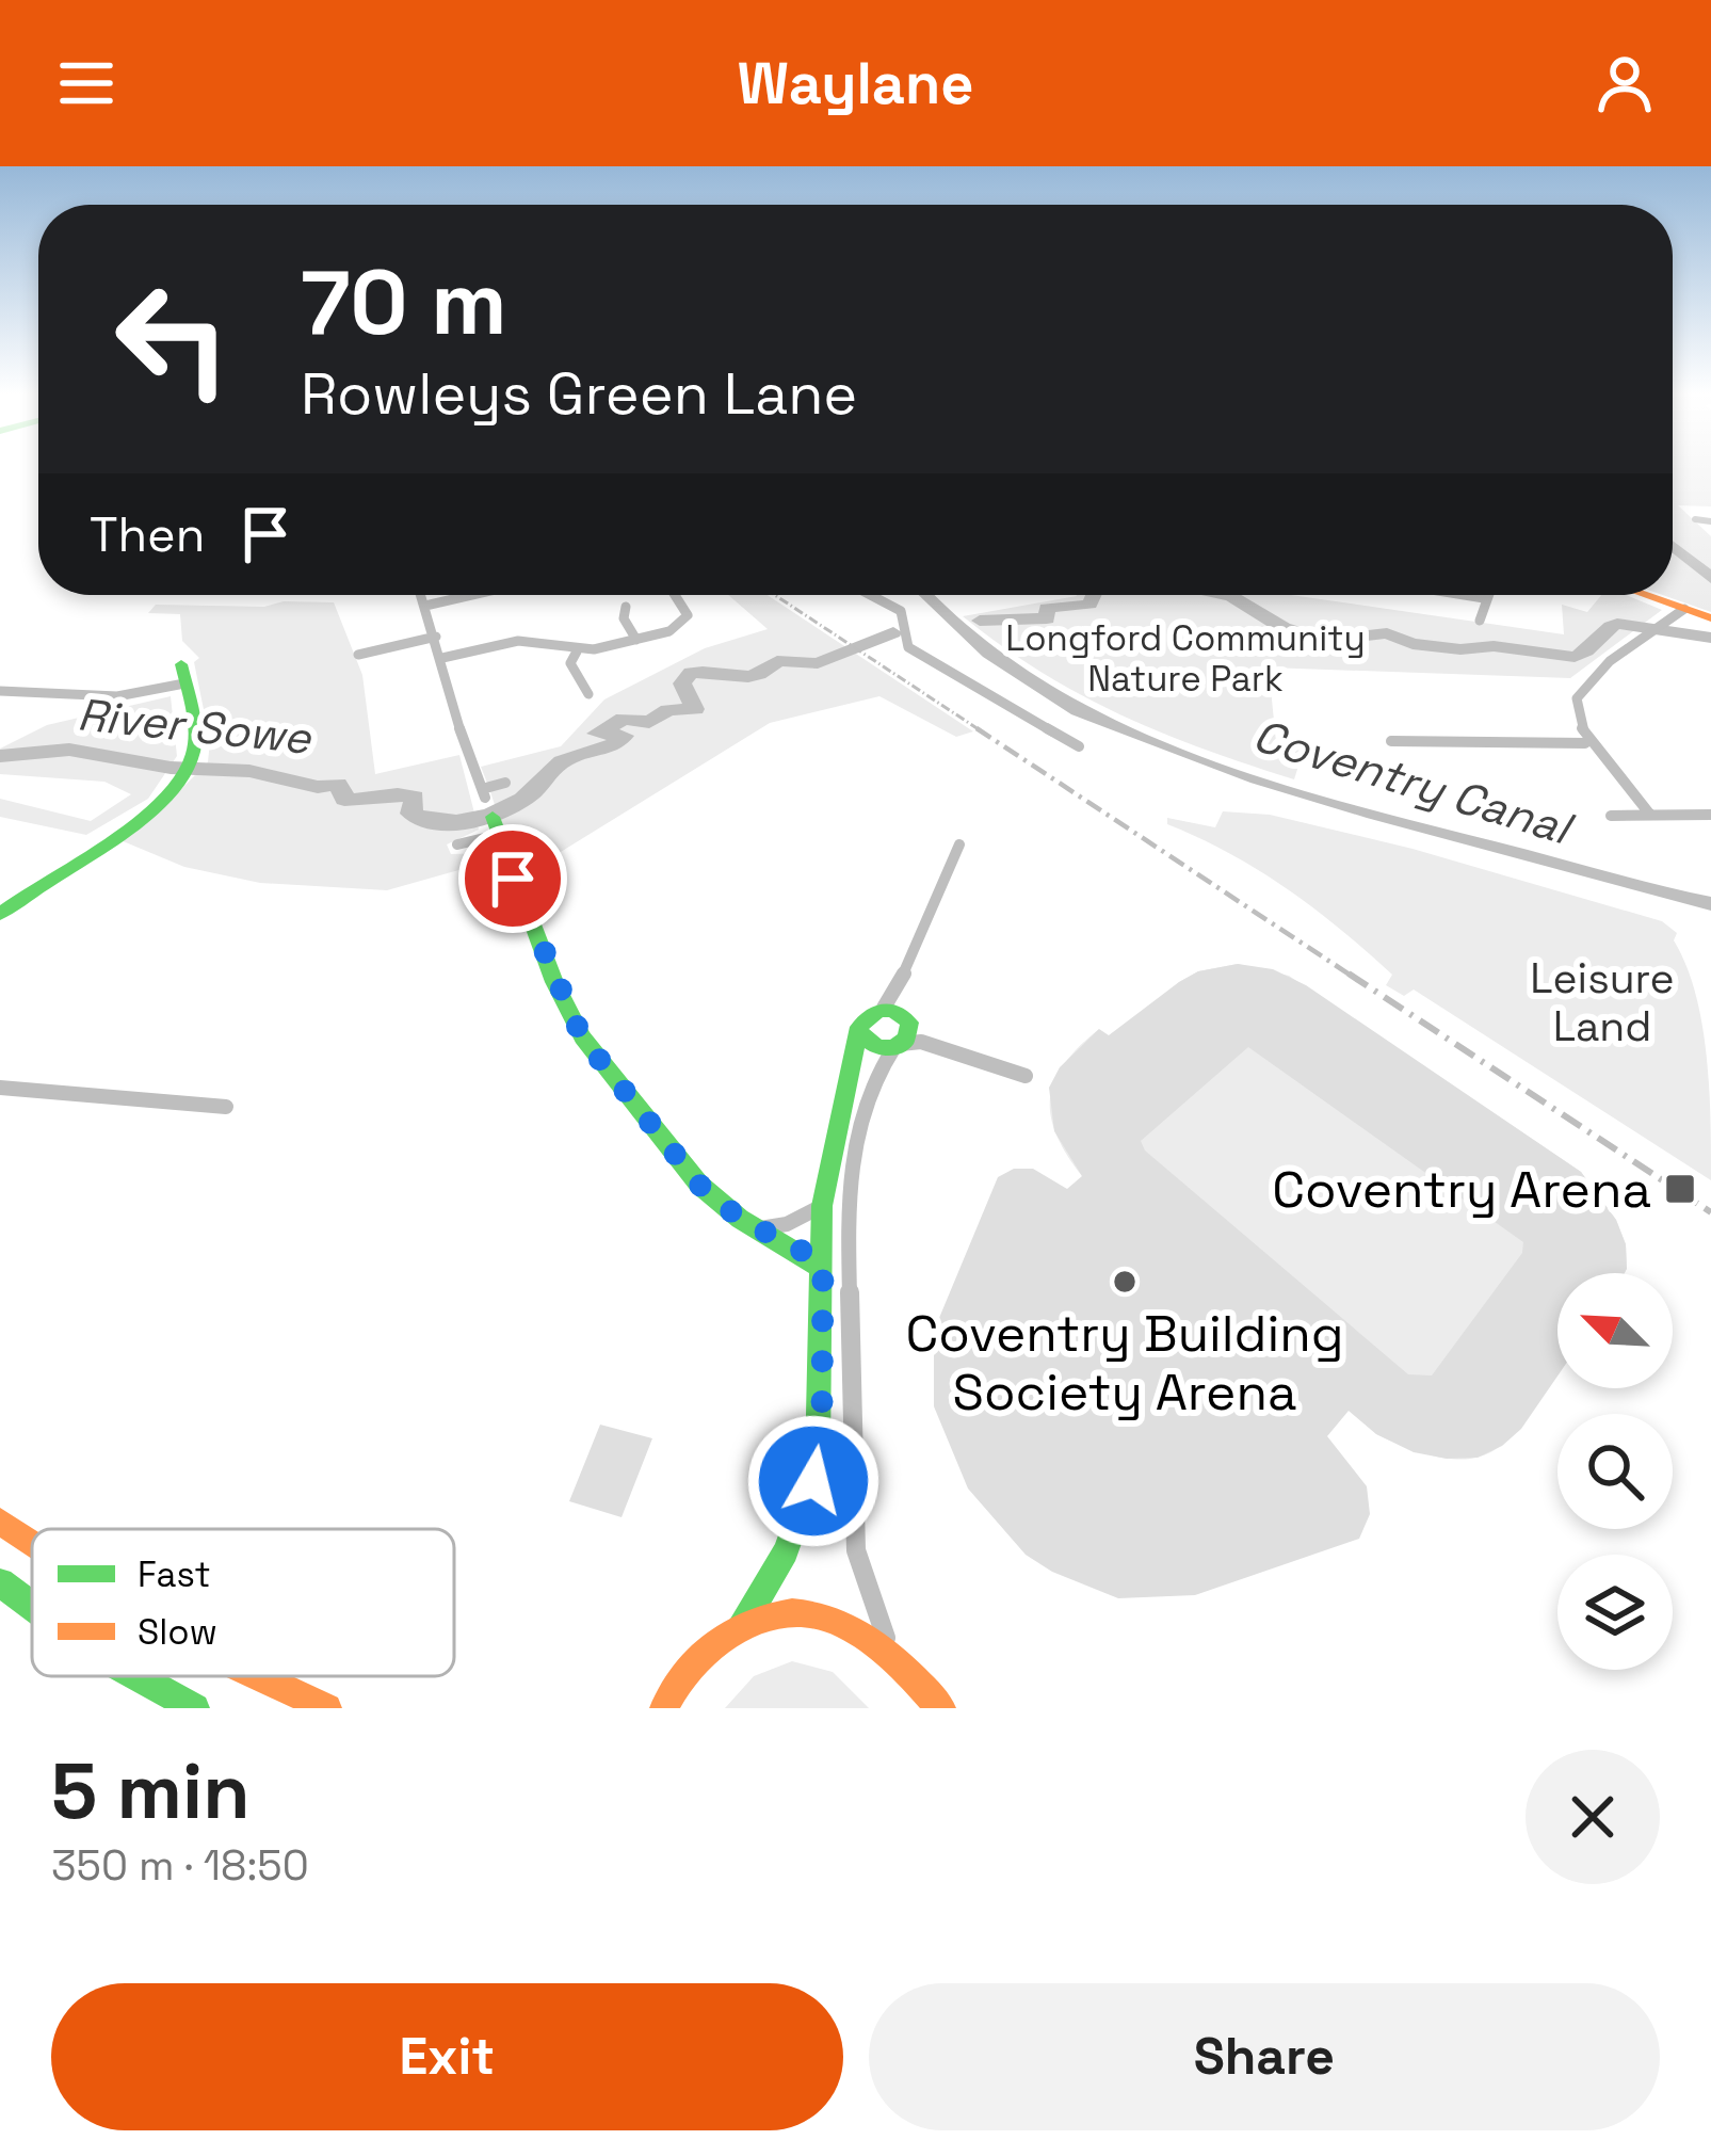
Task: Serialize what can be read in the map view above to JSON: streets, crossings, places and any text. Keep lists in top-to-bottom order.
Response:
{
  "water": ["River Sowe", "Coventry Canal"],
  "parks": ["Longford Community Nature Park", "Leisure Land"],
  "places": {
    "transit": ["Coventry Arena"],
    "other": ["Coventry Building Society Arena"]
  },
  "legend": ["Fast", "Slow"],
  "north": "top left",
  "page": {
    "header": "Waylane",
    "turn": ["70 m", "Rowleys Green Lane"],
    "then": "Then",
    "heading": ["5 min", "350 m · 18:50"],
    "buttons": ["Exit", "Share"]
  }
}
